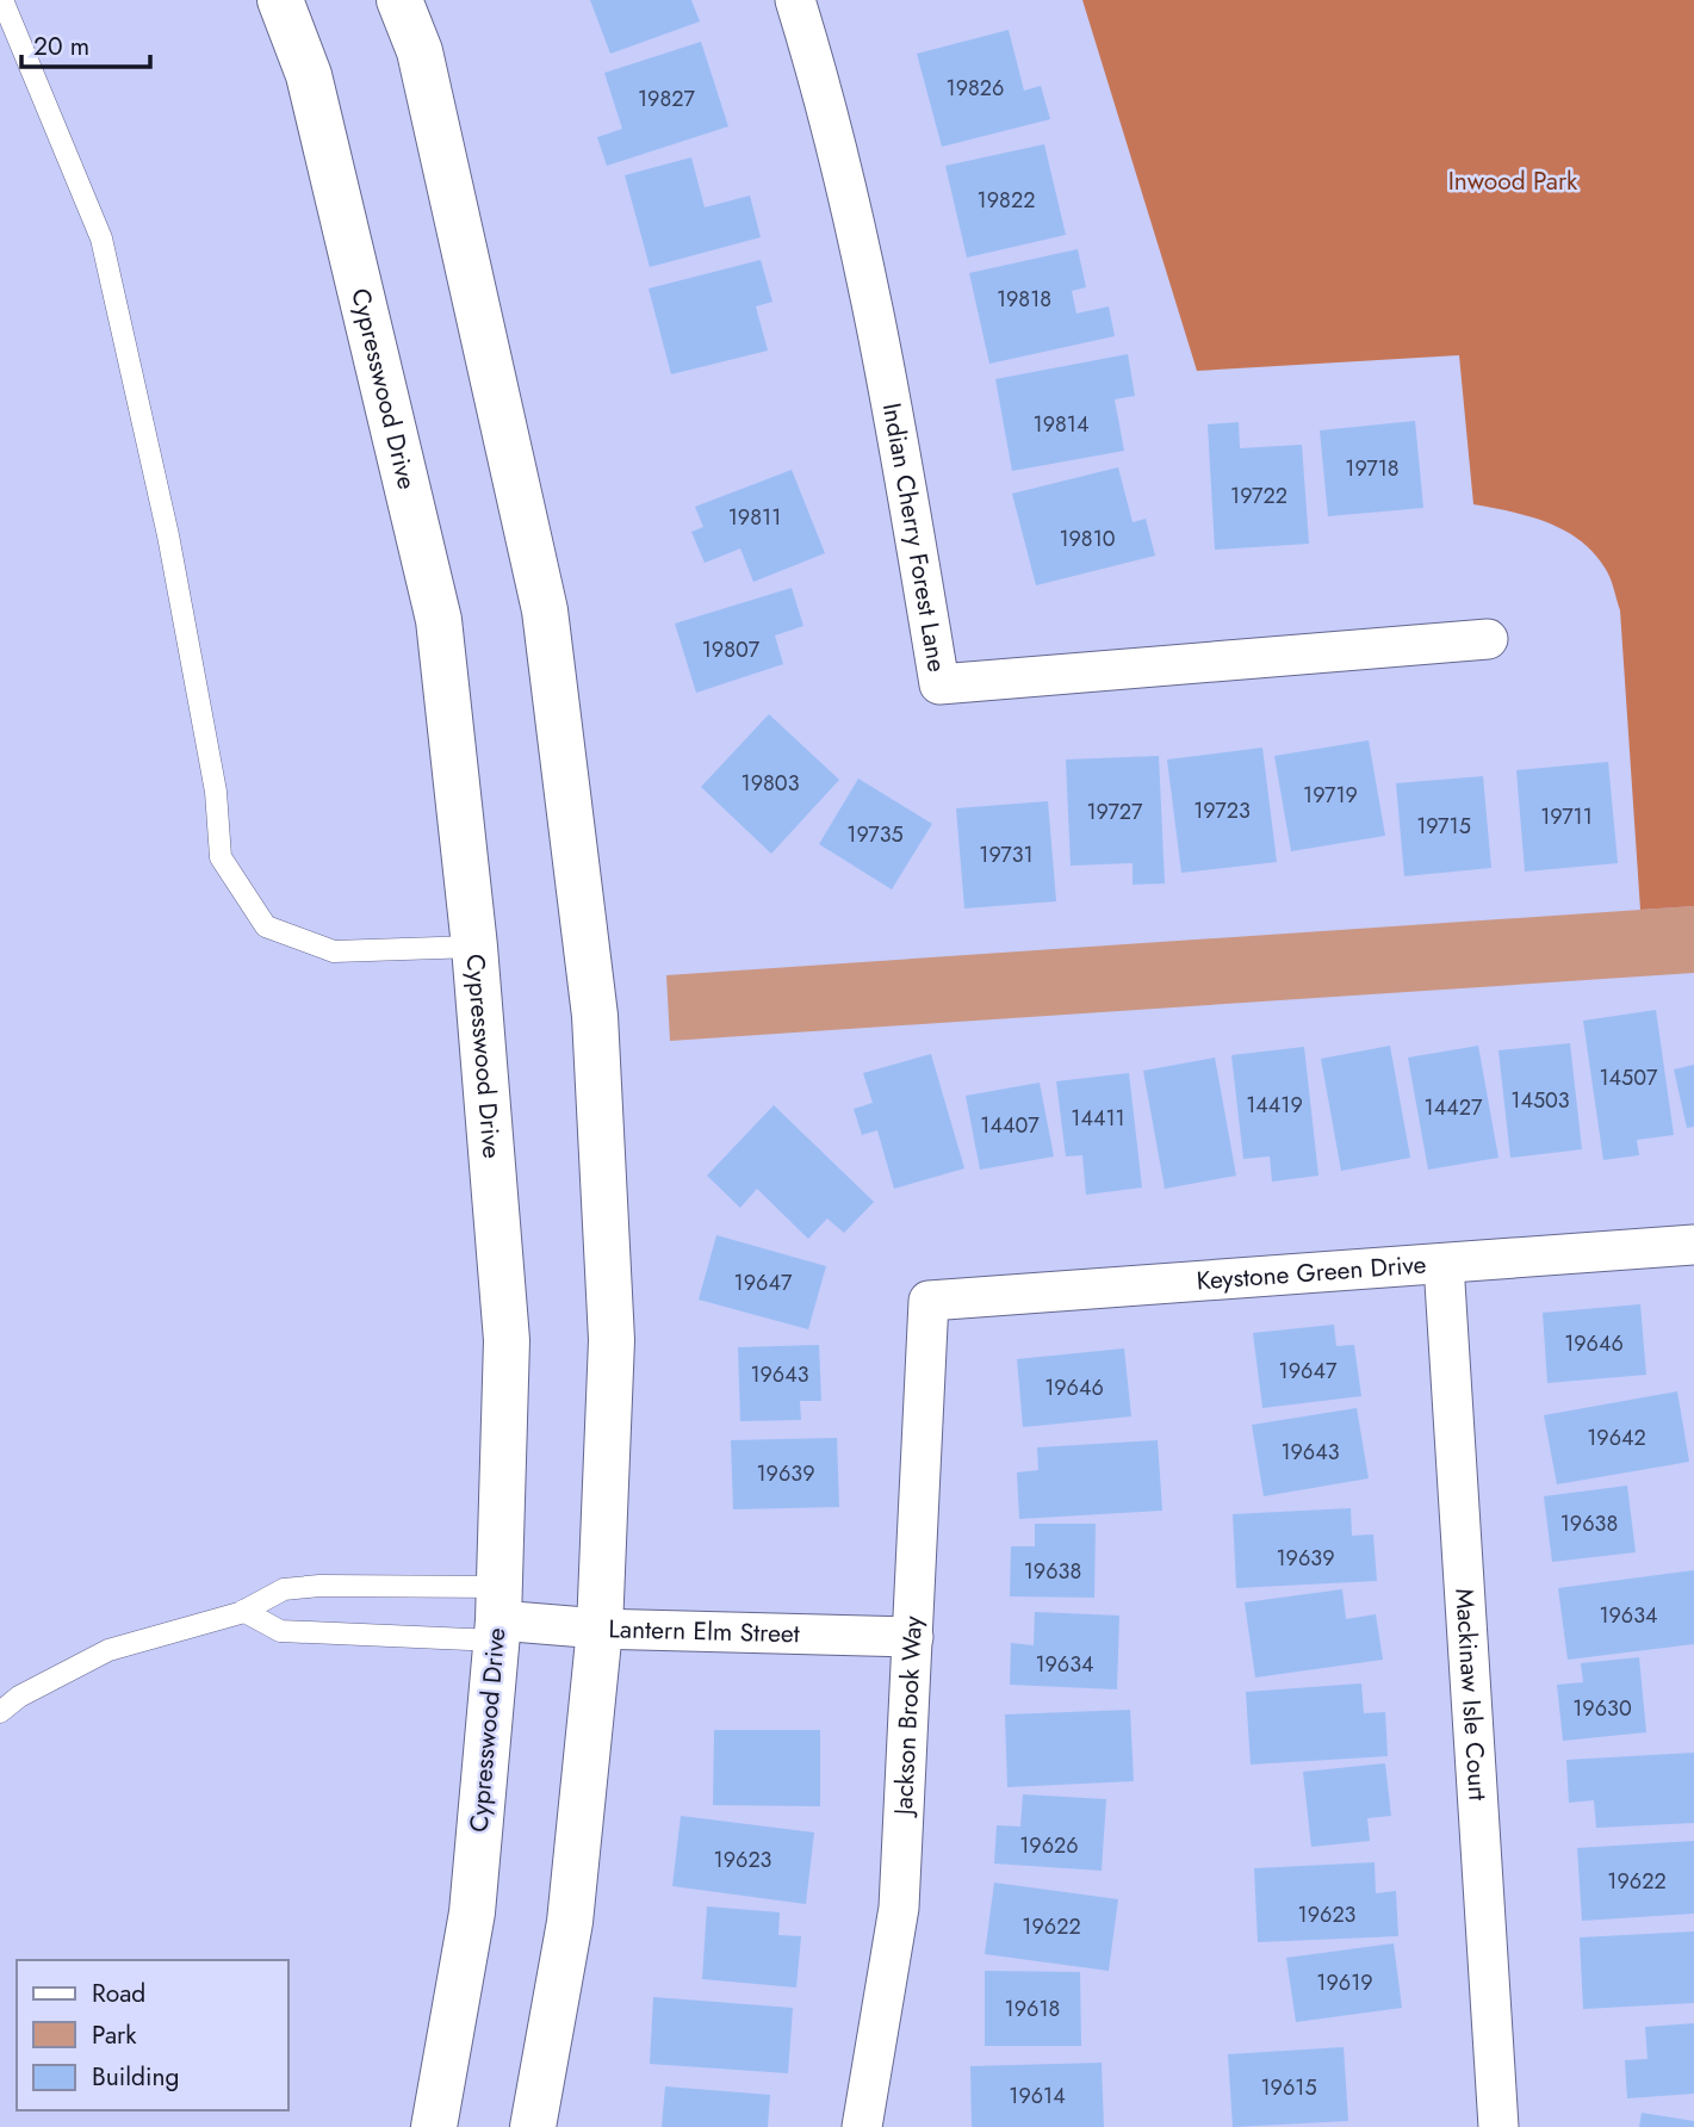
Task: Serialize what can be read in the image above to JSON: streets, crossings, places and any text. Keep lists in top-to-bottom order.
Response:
{
  "streets": {
    "main road": ["Cypresswood Drive"],
    "street": [
      "Indian Cherry Forest Lane",
      "Keystone Green Drive",
      "Lantern Elm Street",
      "Mackinaw Isle Court",
      "Jackson Brook Way"
    ]
  },
  "crossings": [
    ["Cypresswood Drive", "Lantern Elm Street"],
    ["Keystone Green Drive", "Mackinaw Isle Court"],
    ["Keystone Green Drive", "Jackson Brook Way"],
    ["Lantern Elm Street", "Jackson Brook Way"]
  ],
  "parks": ["Inwood Park"],
  "house_numbers": [
    "19826",
    "19827",
    "19822",
    "19818",
    "19814",
    "19718",
    "19722",
    "19811",
    "19810",
    "19807",
    "19803",
    "19719",
    "19723",
    "19727",
    "19711",
    "19715",
    "19735",
    "19731",
    "14507",
    "14503",
    "14419",
    "14427",
    "14411",
    "14407",
    "19647",
    "19646",
    "19647",
    "19643",
    "19646",
    "19642",
    "19643",
    "19639",
    "19638",
    "19639",
    "19638",
    "19634",
    "19634",
    "19630",
    "19626",
    "19623",
    "19622",
    "19623",
    "19622",
    "19619",
    "19618",
    "19615",
    "19614"
  ],
  "legend": ["Road", "Park", "Building"],
  "scale_bar": "20 m"
}
